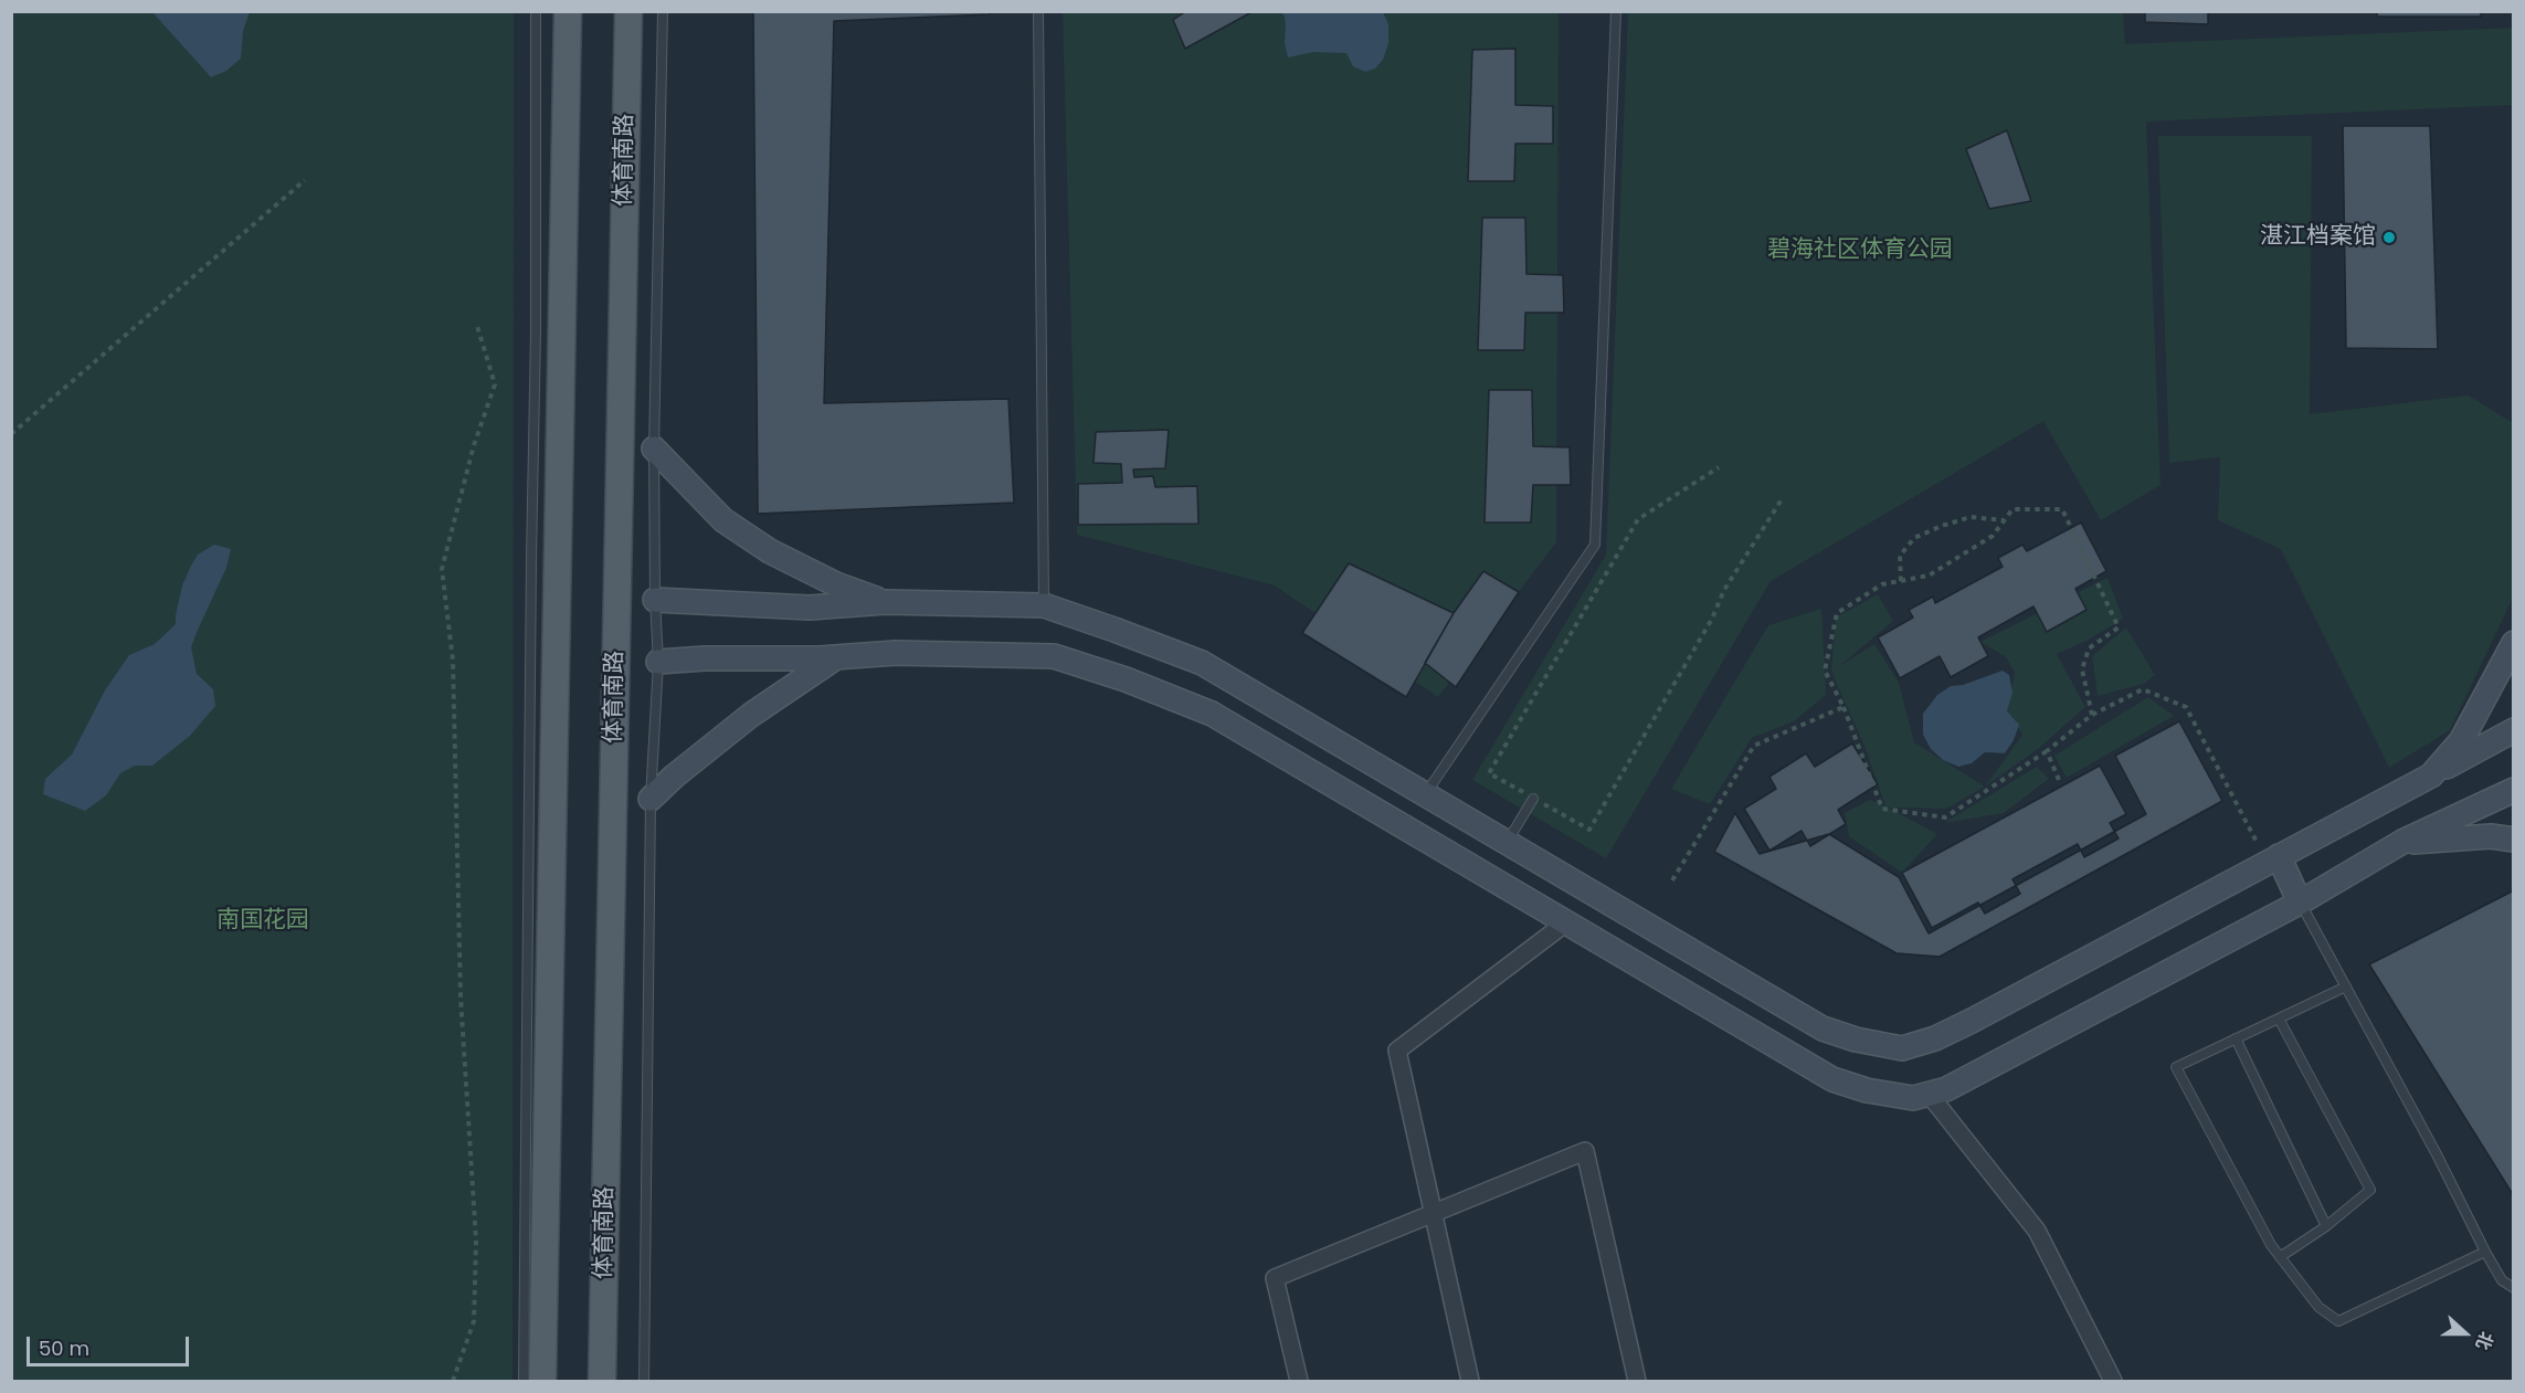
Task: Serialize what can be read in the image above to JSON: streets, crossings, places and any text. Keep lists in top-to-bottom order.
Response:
{
  "streets": {
    "main road": ["体育南路"]
  },
  "parks": ["碧海社区体育公园", "南国花园"],
  "places": ["湛江档案馆"],
  "scale_bar": "50 m",
  "north": "right"
}
